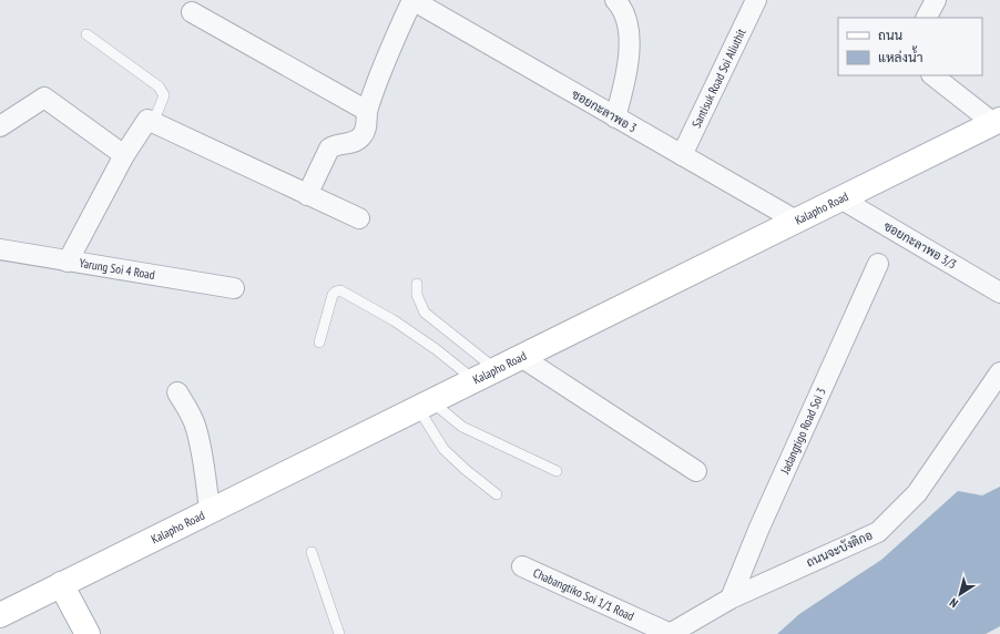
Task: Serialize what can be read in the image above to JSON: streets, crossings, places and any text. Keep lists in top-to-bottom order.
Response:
{
  "streets": {
    "street": [
      "Santisuk Road Soi Aliuthit",
      "ซอยกะลาพอ 3",
      "Kalapho Road",
      "ซอยกะลาพอ 3/3",
      "Yarung Soi 4 Road",
      "Jadangtigo Road Soi 3",
      "ถนนจะบังติกอ",
      "Chabangtiko Soi 1/1 Road"
    ]
  },
  "crossings": [
    ["Santisuk Road Soi Aliuthit", "ซอยกะลาพอ 3"],
    ["ซอยกะลาพอ 3", "Kalapho Road"],
    ["Kalapho Road", "ซอยกะลาพอ 3/3"],
    ["Jadangtigo Road Soi 3", "ถนนจะบังติกอ"],
    ["ถนนจะบังติกอ", "Chabangtiko Soi 1/1 Road"]
  ],
  "legend": ["ถนน", "แหล่งน้ำ"],
  "north": "bottom left"
}
